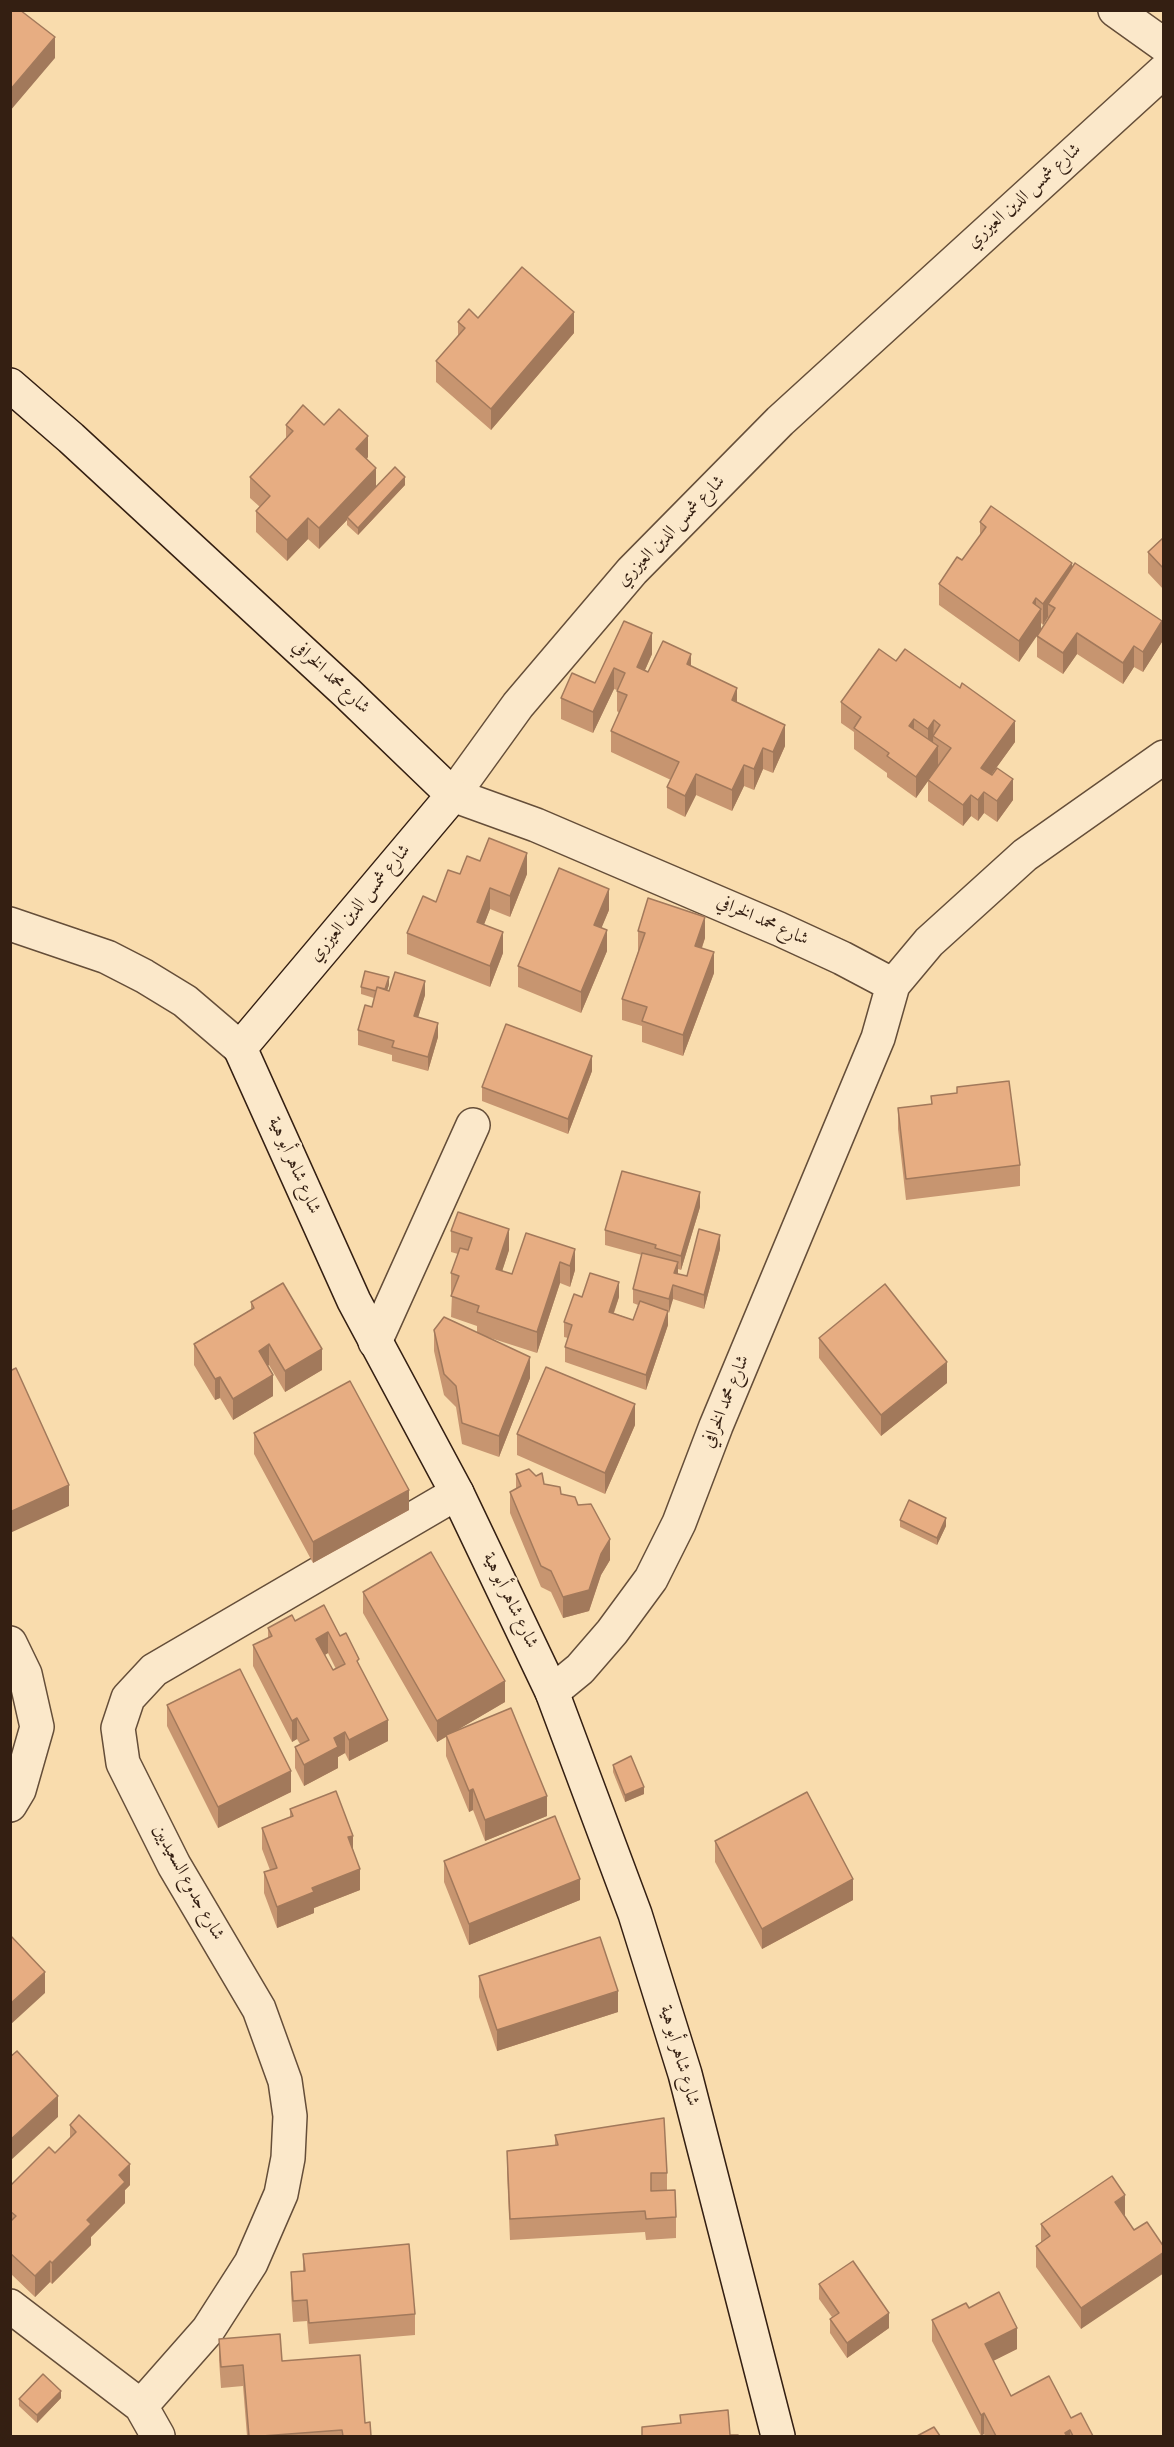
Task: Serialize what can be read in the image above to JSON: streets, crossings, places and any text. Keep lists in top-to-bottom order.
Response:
{
  "streets": {
    "street": [
      "شارع شمس الدين العيزري",
      "شارع محمد الخرافي",
      "شارع شاهر أبو هية",
      "شارع جدوع السعيديين"
    ]
  },
  "crossings": [
    ["شارع شمس الدين العيزري", "شارع محمد الخرافي"],
    ["شارع شمس الدين العيزري", "شارع شاهر أبو هية"],
    ["شارع محمد الخرافي", "شارع شاهر أبو هية"],
    ["شارع شاهر أبو هية", "شارع جدوع السعيديين"]
  ]
}
